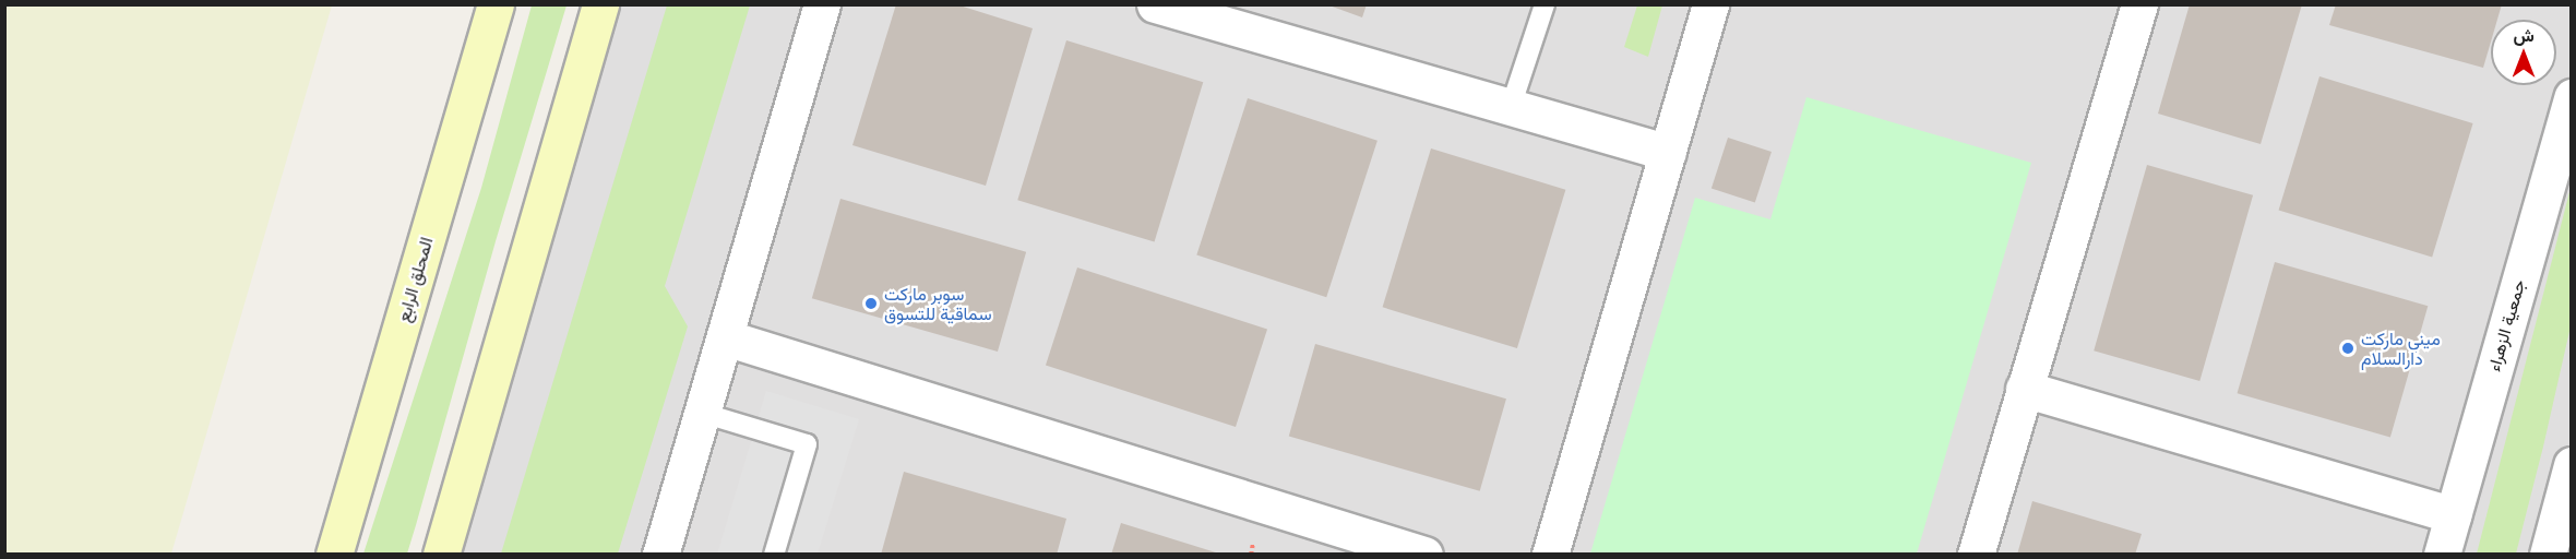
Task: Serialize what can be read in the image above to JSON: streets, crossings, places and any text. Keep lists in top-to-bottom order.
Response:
{
  "streets": {
    "main road": ["المحلق الرابع"],
    "street": ["جمعية الزهراء"]
  },
  "places": ["سوبر ماركت سماقية للتسوق", "ميني ماركت دارالسلام"],
  "north": "top"
}
